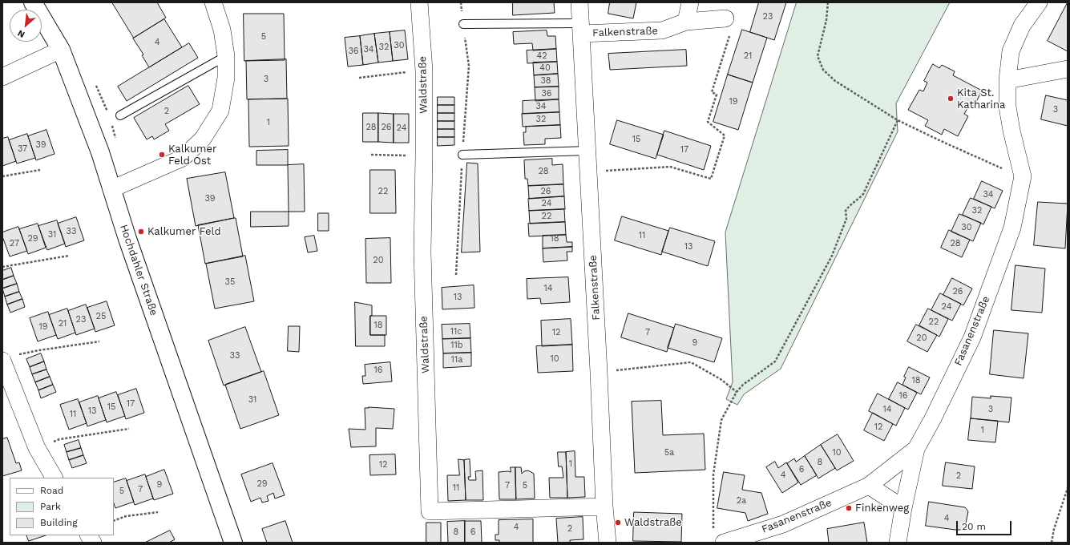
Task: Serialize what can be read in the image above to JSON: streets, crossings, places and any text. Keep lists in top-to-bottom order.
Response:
{
  "streets": {
    "main road": ["Hochdahler Straße"],
    "street": ["Falkenstraße", "Waldstraße", "Fasanenstraße"]
  },
  "crossings": [
    ["Falkenstraße", "Waldstraße"]
  ],
  "places": [
    "Kita St. Katharina",
    "Kalkumer Feld Ost",
    "Kalkumer Feld",
    "Finkenweg",
    "Waldstraße"
  ],
  "house_numbers": [
    "23",
    "5",
    "4",
    "30",
    "32",
    "34",
    "36",
    "42",
    "21",
    "40",
    "3",
    "38",
    "36",
    "19",
    "34",
    "3",
    "2",
    "32",
    "1",
    "28",
    "26",
    "24",
    "15",
    "39",
    "37",
    "17",
    "28",
    "22",
    "26",
    "34",
    "39",
    "24",
    "32",
    "22",
    "30",
    "33",
    "31",
    "11",
    "29",
    "18",
    "27",
    "28",
    "13",
    "20",
    "35",
    "14",
    "26",
    "13",
    "24",
    "25",
    "23",
    "22",
    "21",
    "18",
    "19",
    "11c",
    "12",
    "7",
    "20",
    "9",
    "11b",
    "33",
    "10",
    "11a",
    "16",
    "18",
    "16",
    "31",
    "17",
    "15",
    "14",
    "3",
    "13",
    "11",
    "12",
    "1",
    "5a",
    "10",
    "8",
    "1",
    "12",
    "6",
    "4",
    "2",
    "29",
    "9",
    "7",
    "5",
    "11",
    "7",
    "5",
    "2a",
    "4",
    "4",
    "2",
    "8",
    "6"
  ],
  "legend": ["Road", "Park", "Building"],
  "scale_bar": "20 m",
  "north": "bottom left"
}
